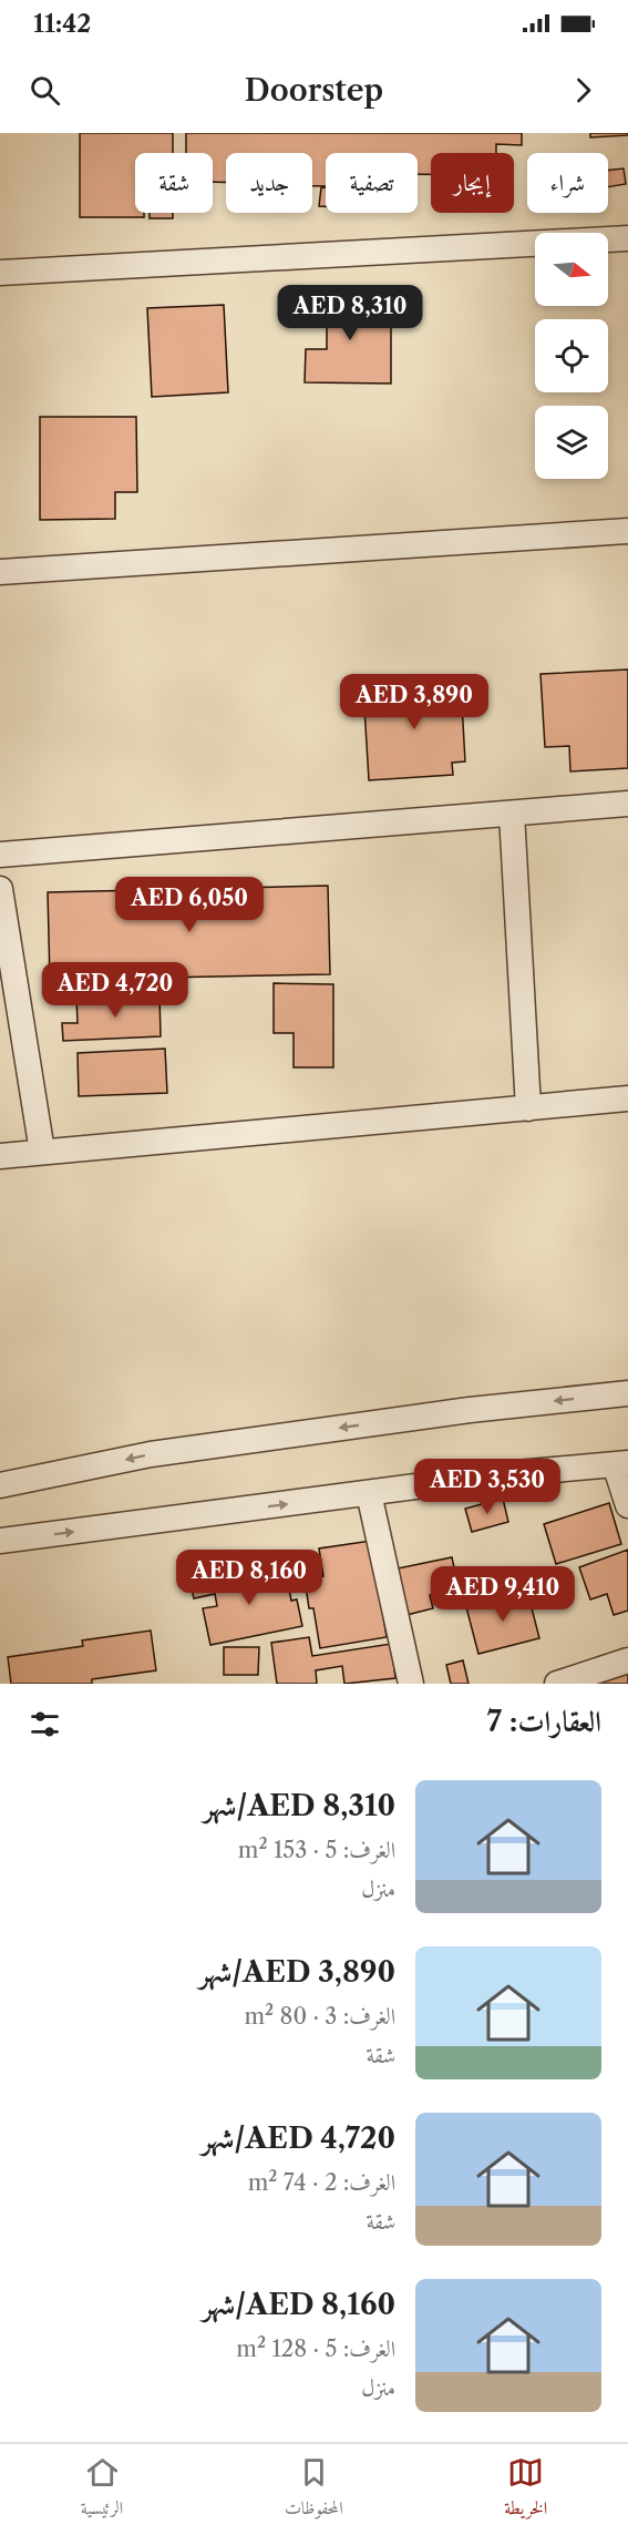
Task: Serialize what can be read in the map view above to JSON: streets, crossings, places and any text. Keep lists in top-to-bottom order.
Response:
{
  "north": "right",
  "page": {
    "status": "11:42",
    "header": "Doorstep",
    "chip": [
      "شراء",
      "إيجار",
      "تصفية",
      "جديد",
      "شقة"
    ],
    "price": [
      "AED 8,310",
      "AED 3,890",
      "AED 6,050",
      "AED 4,720",
      "AED 3,530",
      "AED 8,160",
      "AED 9,410"
    ],
    "heading": "العقارات: 7",
    "list": [
      {
        "name": "AED 8,310/شهر",
        "note": "الغرف: 5 · 153 m² · منزل"
      },
      {
        "name": "AED 3,890/شهر",
        "note": "الغرف: 3 · 80 m² · شقة"
      },
      {
        "name": "AED 4,720/شهر",
        "note": "الغرف: 2 · 74 m² · شقة"
      },
      {
        "name": "AED 8,160/شهر",
        "note": "الغرف: 5 · 128 m² · منزل"
      }
    ],
    "tabs": ["الخريطة", "المحفوظات", "الرئيسية"]
  }
}
